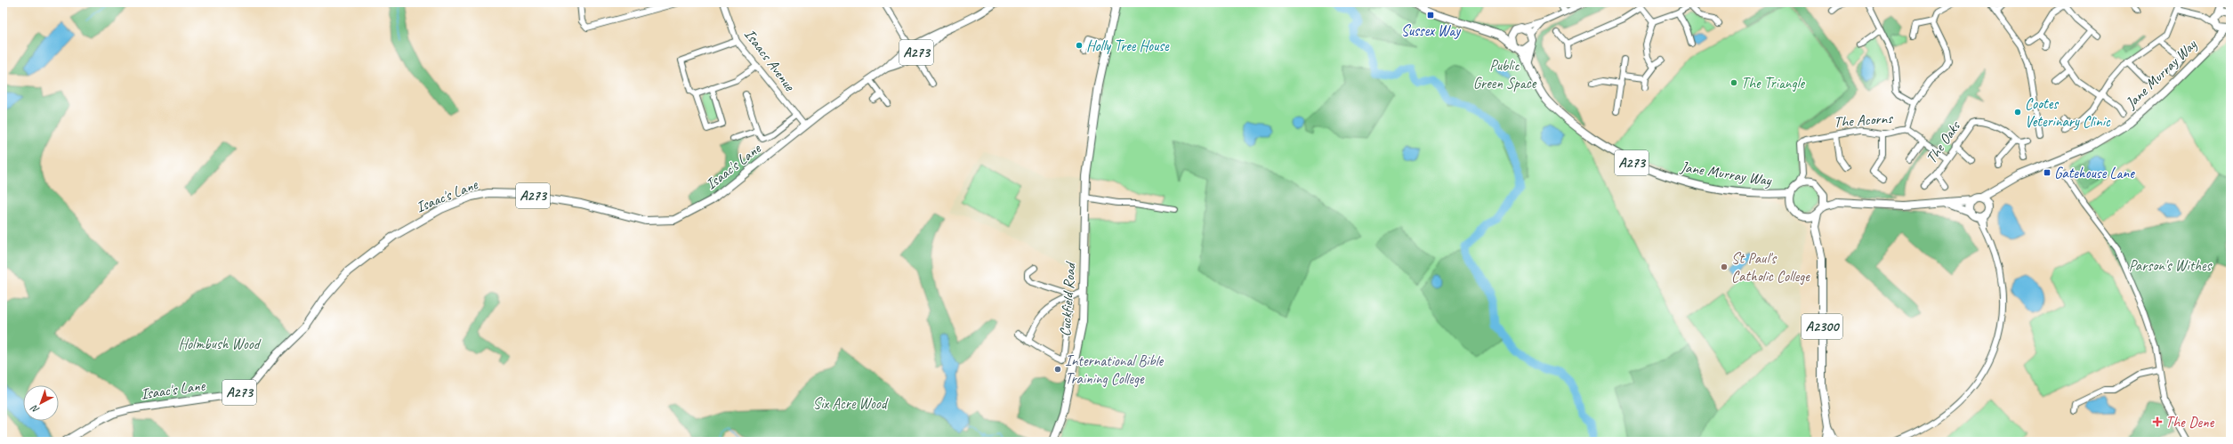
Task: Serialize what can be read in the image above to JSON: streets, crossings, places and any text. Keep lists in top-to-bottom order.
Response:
{
  "streets": {
    "main road": [
      "A273",
      "Jane Murray Way",
      "Isaac's Lane",
      "Cuckfield Road",
      "A2300"
    ],
    "street": ["Isaacs Avenue", "The Acorns", "The Oaks"]
  },
  "crossings": [
    ["Isaacs Avenue", "Isaac's Lane"],
    ["Jane Murray Way", "A2300"]
  ],
  "parks": [
    "Public Green Space",
    "Parson's Withes",
    "Holmbush Wood",
    "Six Acre Wood"
  ],
  "places": {
    "transit": ["Sussex Way", "Gatehouse Lane"],
    "other": [
      "Holly Tree House",
      "The Triangle",
      "Cootes Veterinary Clinic",
      "St Paul's Catholic College",
      "International Bible Training College"
    ],
    "health": ["The Dene"]
  },
  "north": "bottom left"
}
